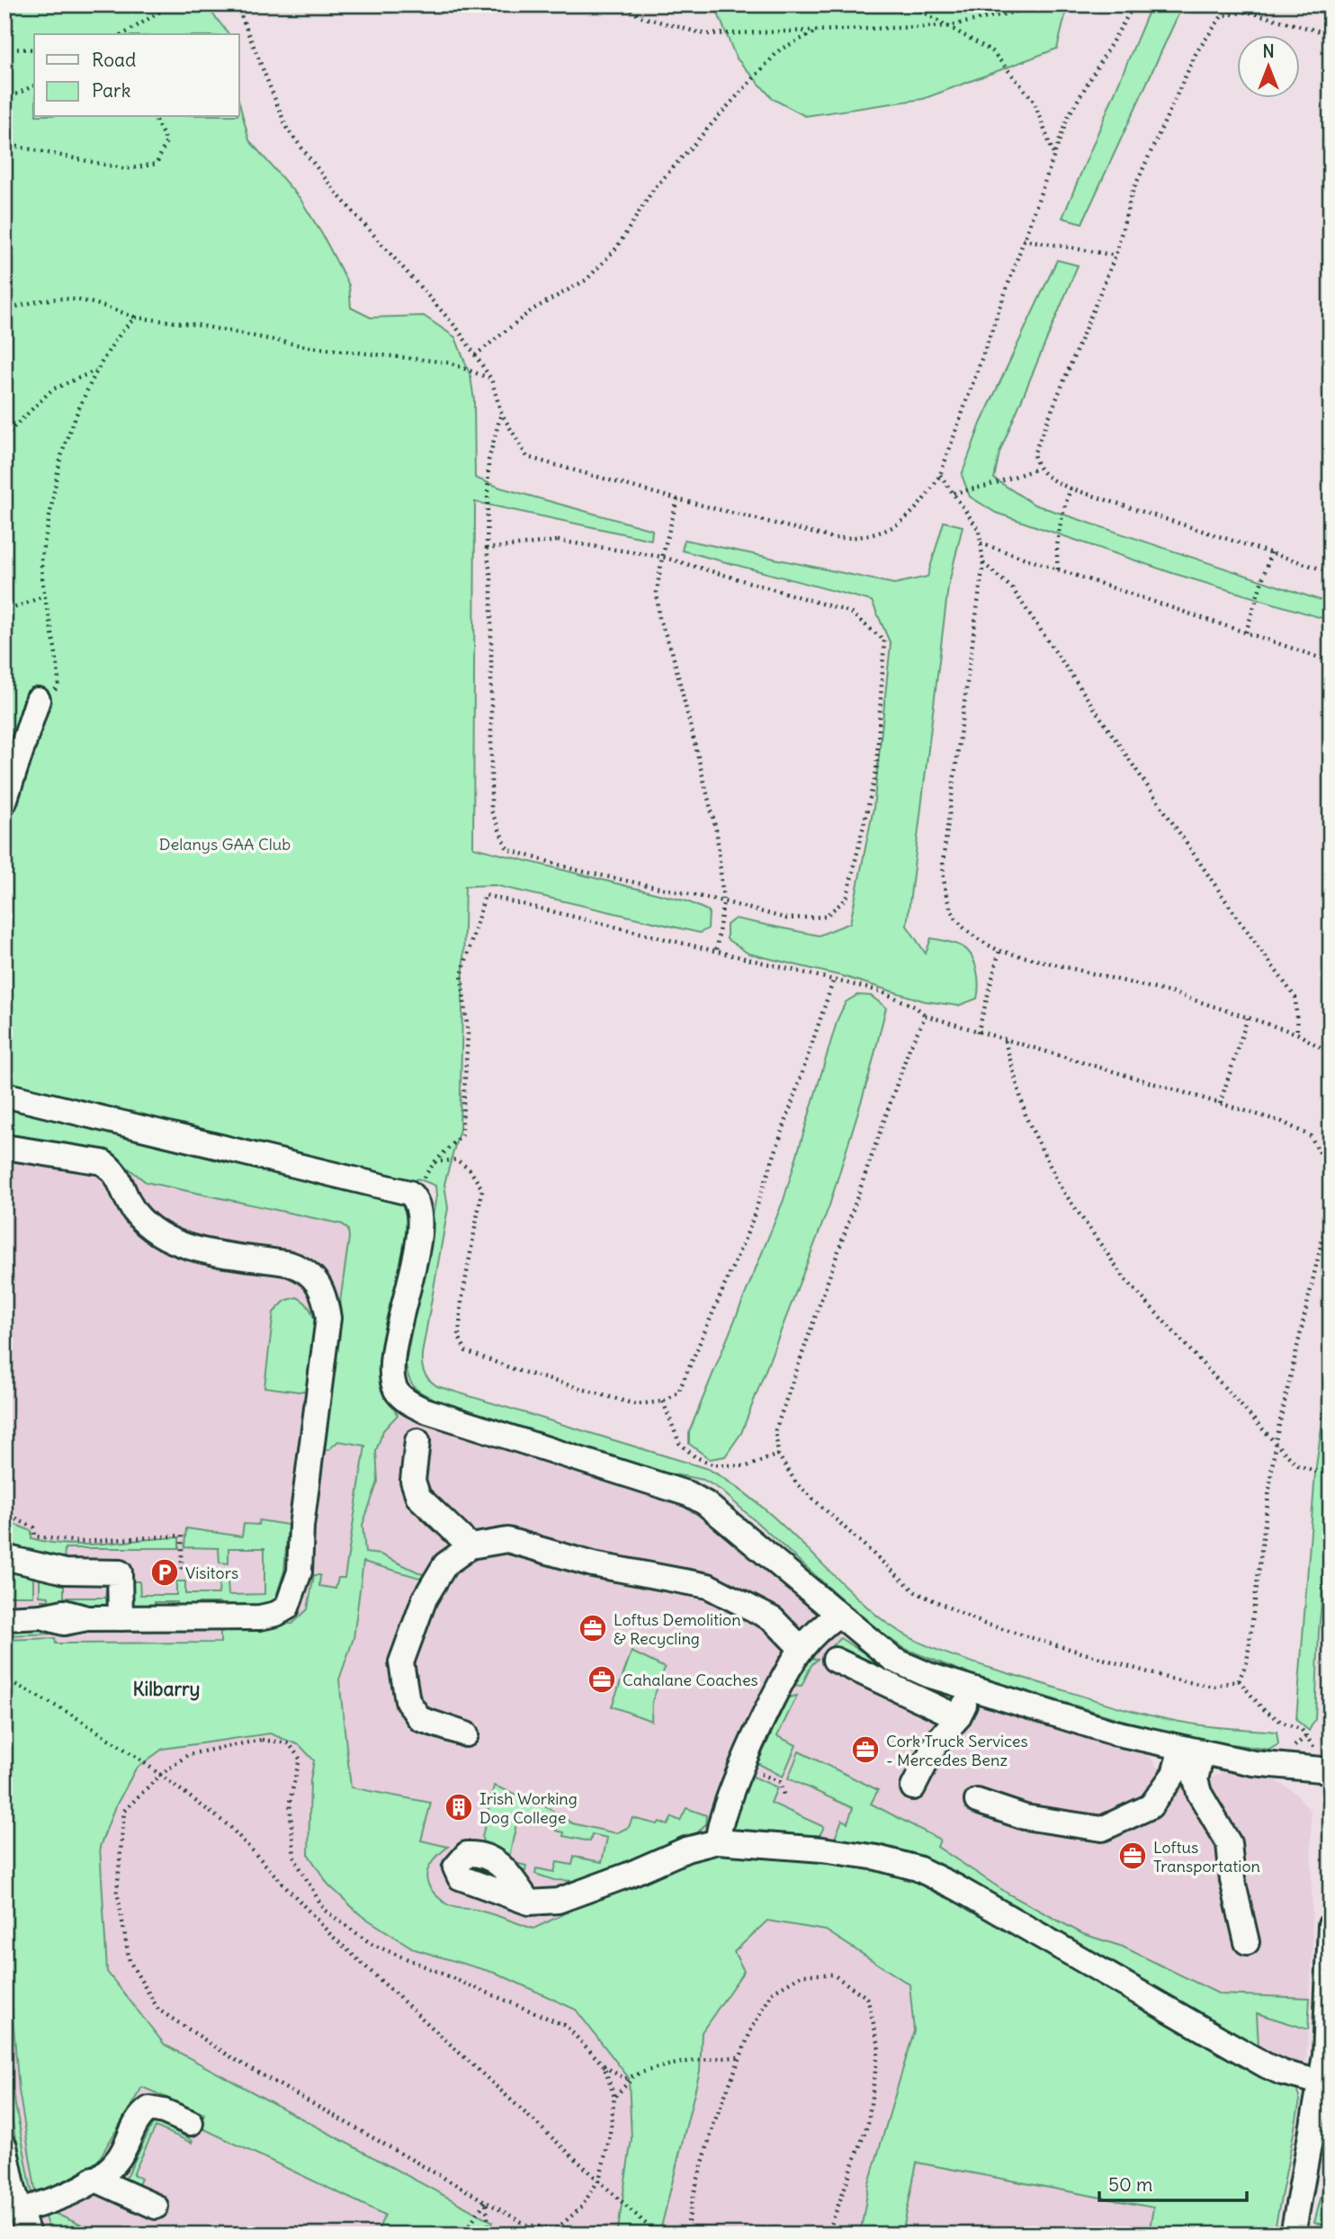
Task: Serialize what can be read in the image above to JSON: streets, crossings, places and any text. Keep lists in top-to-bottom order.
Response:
{
  "districts": ["Kilbarry"],
  "parks": ["Delanys GAA Club"],
  "places": {
    "parking": ["Visitors"],
    "office": [
      "Loftus Demolition & Recycling",
      "Cahalane Coaches",
      "Cork Truck Services - Mercedes Benz",
      "Loftus Transportation"
    ],
    "building": ["Irish Working Dog College"]
  },
  "legend": ["Road", "Park"],
  "scale_bar": "50 m",
  "north": "top"
}
